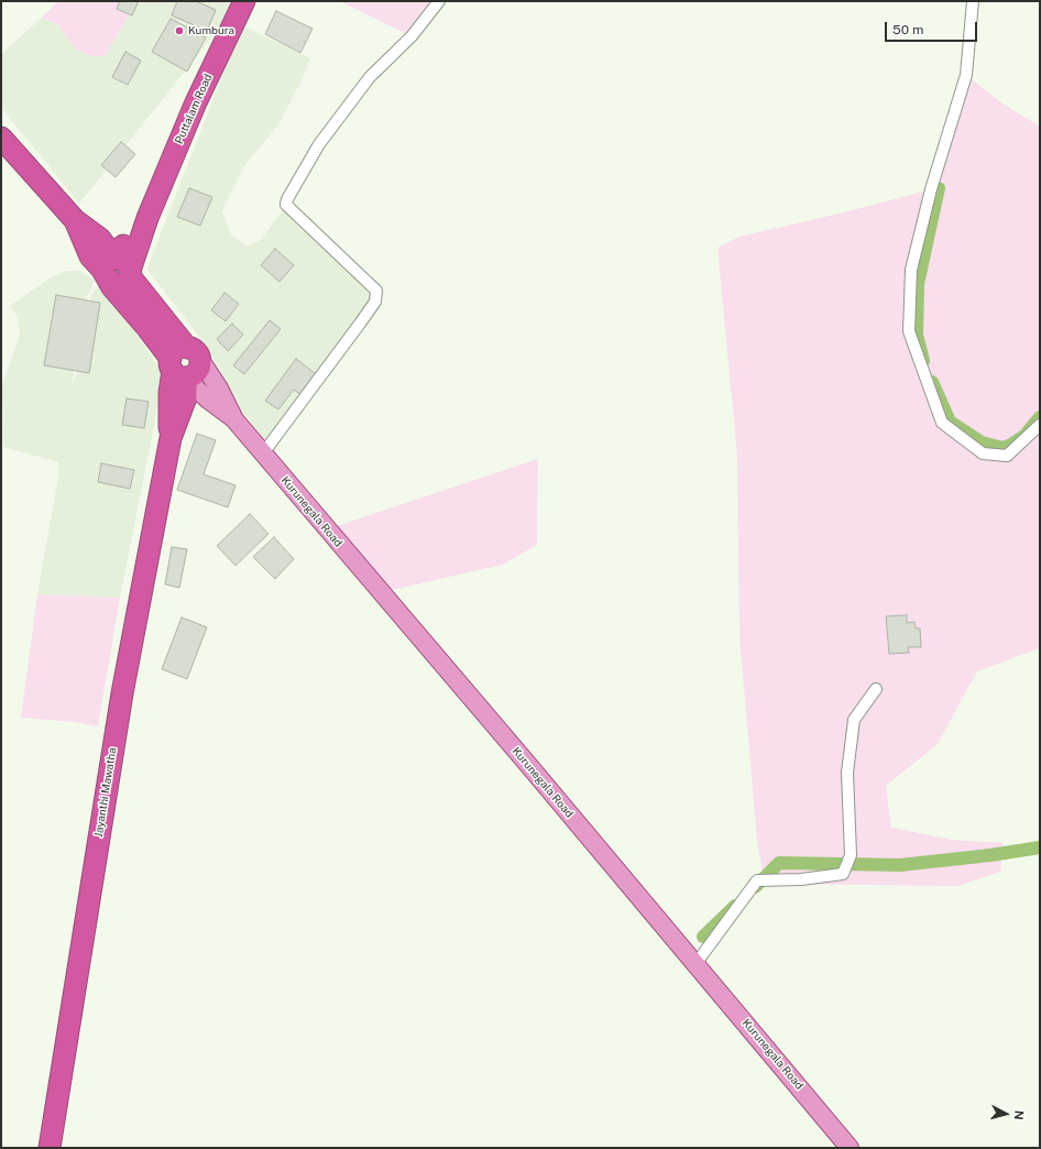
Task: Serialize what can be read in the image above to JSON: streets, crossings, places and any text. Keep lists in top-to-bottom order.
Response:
{
  "streets": {
    "highway": ["Puttalam Road", "Jayanthi Mawatha"],
    "main road": ["Kurunegala Road"]
  },
  "crossings": [
    ["Kurunegala Road", "Jayanthi Mawatha"]
  ],
  "places": ["Kumbura"],
  "scale_bar": "50 m",
  "north": "right"
}
